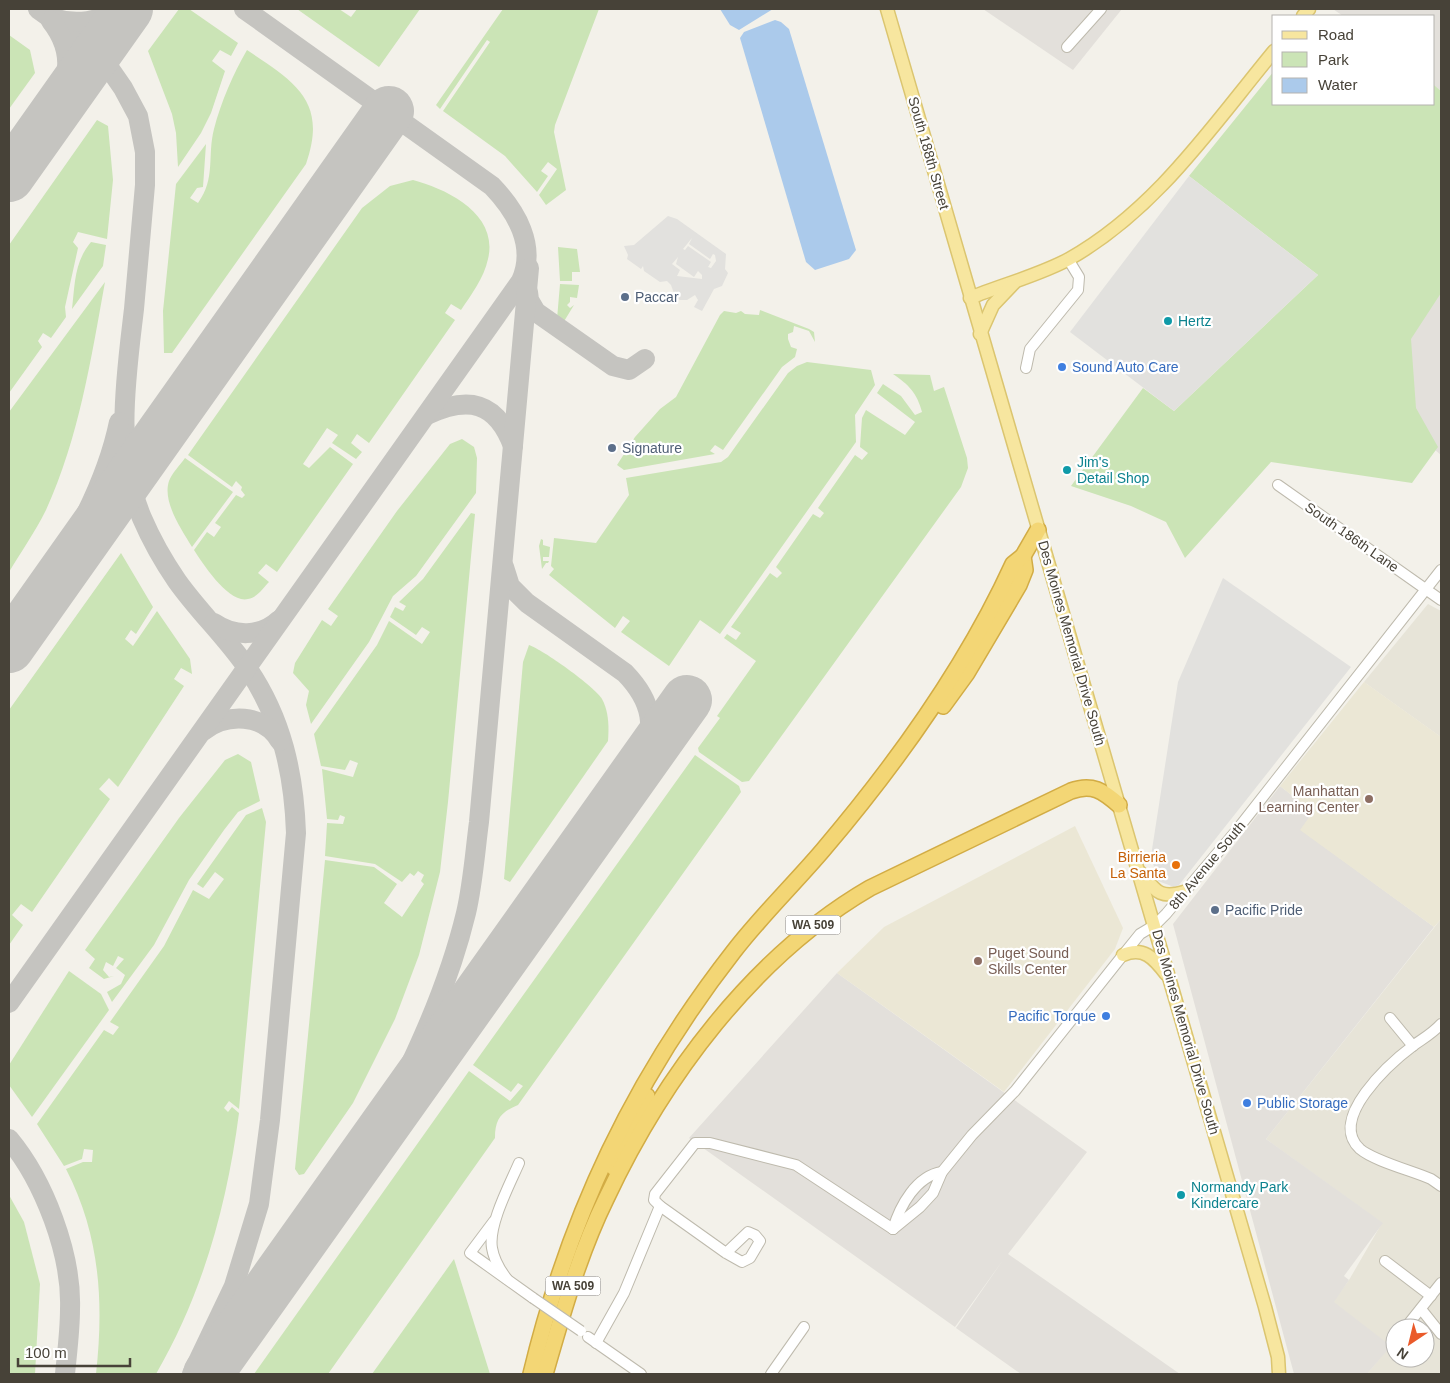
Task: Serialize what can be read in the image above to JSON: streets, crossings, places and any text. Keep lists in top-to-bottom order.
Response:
{
  "streets": {
    "highway": ["WA 509"],
    "main road": ["South 188th Street", "Des Moines Memorial Drive South"],
    "street": ["South 186th Lane", "8th Avenue South"]
  },
  "crossings": [
    ["South 188th Street", "Des Moines Memorial Drive South"],
    ["South 186th Lane", "8th Avenue South"],
    ["Des Moines Memorial Drive South", "8th Avenue South"],
    ["Des Moines Memorial Drive South", "WA 509"]
  ],
  "places": [
    "Paccar",
    "Hertz",
    "Sound Auto Care",
    "Signature",
    "Jim's Detail Shop",
    "Manhattan Learning Center",
    "Birrieria La Santa",
    "Pacific Pride",
    "Puget Sound Skills Center",
    "Pacific Torque",
    "Public Storage",
    "Normandy Park Kindercare"
  ],
  "legend": ["Road", "Park", "Water"],
  "scale_bar": "100 m",
  "north": "bottom left"
}
